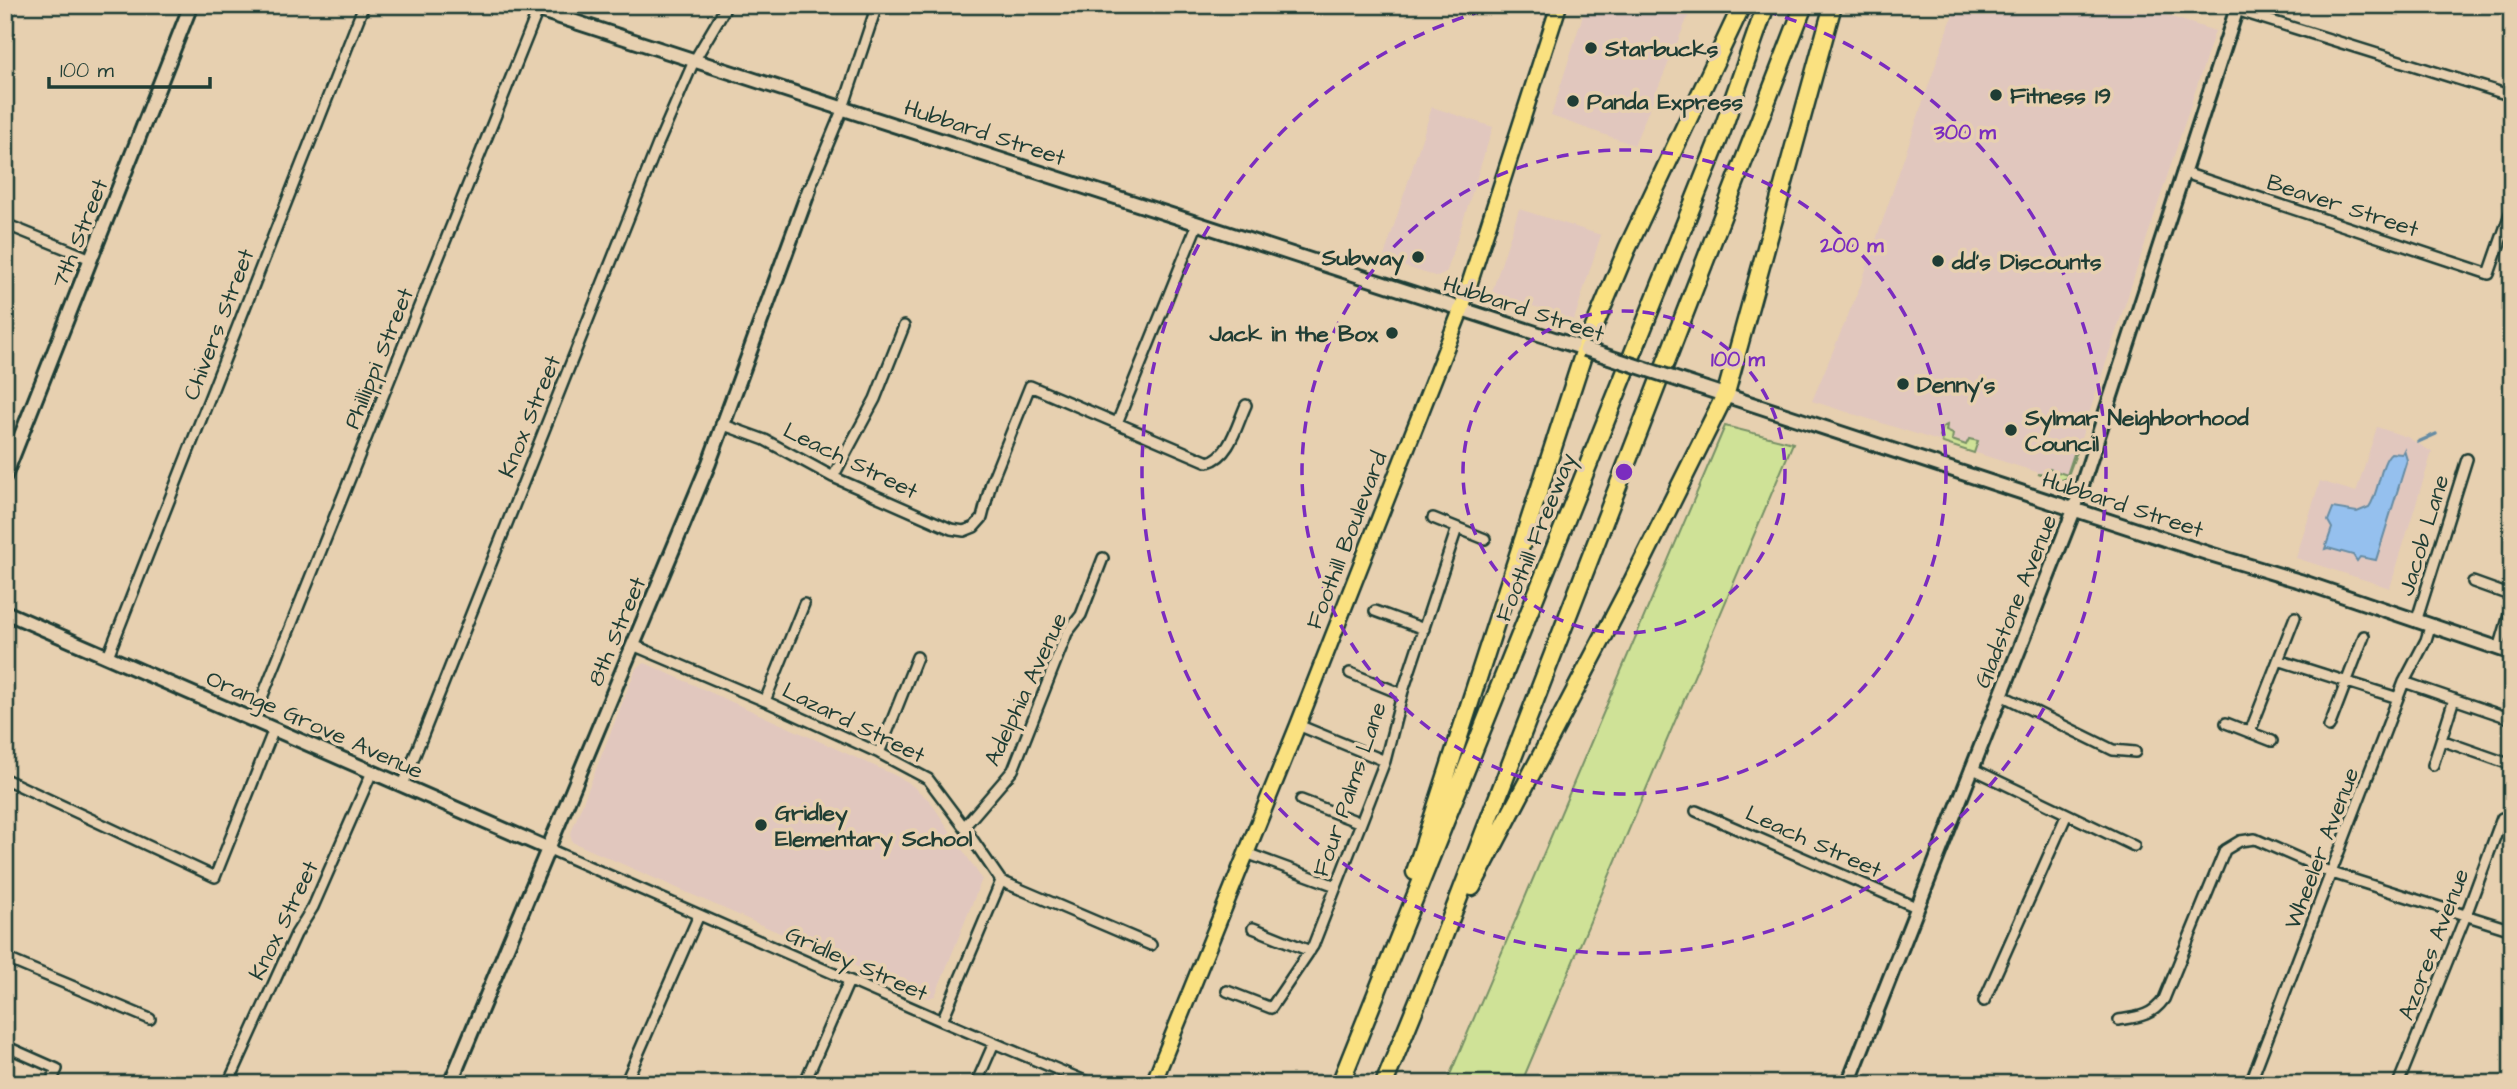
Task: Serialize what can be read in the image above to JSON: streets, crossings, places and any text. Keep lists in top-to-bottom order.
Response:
{
  "streets": {
    "highway": ["Foothill Freeway"],
    "main road": ["Foothill Boulevard"],
    "street": [
      "Hubbard Street",
      "Beaver Street",
      "7th Street",
      "Chivers Street",
      "Phillippi Street",
      "Knox Street",
      "Leach Street",
      "Jacob Lane",
      "Gladstone Avenue",
      "8th Street",
      "Adelphia Avenue",
      "Lazard Street",
      "Orange Grove Avenue",
      "Four Palms Lane",
      "Wheeler Avenue",
      "Azores Avenue",
      "Gridley Street"
    ]
  },
  "crossings": [
    ["Hubbard Street", "Phillippi Street"],
    ["Hubbard Street", "Knox Street"],
    ["Hubbard Street", "Jacob Lane"],
    ["Hubbard Street", "Foothill Boulevard"],
    ["Hubbard Street", "Gladstone Avenue"],
    ["Hubbard Street", "Wheeler Avenue"],
    ["Beaver Street", "Gladstone Avenue"],
    ["Chivers Street", "Orange Grove Avenue"],
    ["Phillippi Street", "Orange Grove Avenue"],
    ["Knox Street", "Orange Grove Avenue"],
    ["Leach Street", "Gladstone Avenue"],
    ["Leach Street", "8th Street"],
    ["8th Street", "Lazard Street"],
    ["8th Street", "Orange Grove Avenue"],
    ["Adelphia Avenue", "Lazard Street"],
    ["Orange Grove Avenue", "Gridley Street"]
  ],
  "places": [
    "Starbucks",
    "Fitness 19",
    "Panda Express",
    "Subway",
    "dd's Discounts",
    "Jack in the Box",
    "Denny's",
    "Sylmar Neighborhood Council",
    "Gridley Elementary School"
  ],
  "scale_bar": "100 m",
  "rings": ["300 m", "200 m", "100 m"]
}
